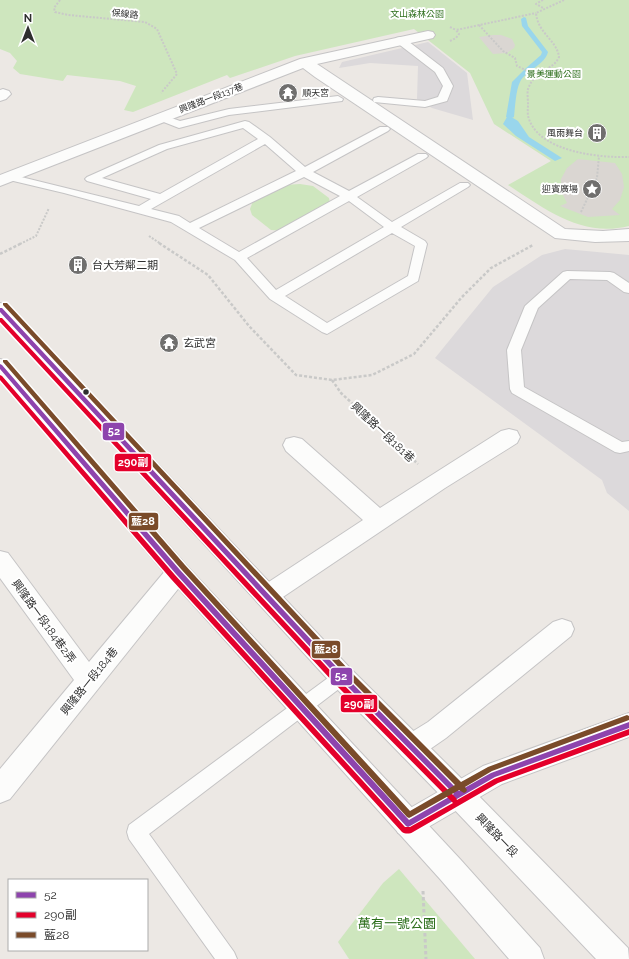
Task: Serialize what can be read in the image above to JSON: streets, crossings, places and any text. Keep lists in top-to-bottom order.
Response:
{
  "streets": {
    "street": [
      "興隆路一段137巷",
      "興隆路一段184巷2弄",
      "興隆路一段184巷",
      "興隆路一段"
    ],
    "path": ["保線路", "興隆路一段181巷"]
  },
  "crossings": [
    ["興隆路一段184巷2弄", "興隆路一段184巷"]
  ],
  "parks": ["文山森林公園", "景美運動公園", "萬有一號公園"],
  "places": {
    "temple": ["順天宮", "玄武宮"],
    "building": ["風雨舞台", "台大芳鄰二期"],
    "place": ["迎賓廣場"]
  },
  "lines": ["transit line 藍28", "transit line 52", "transit line 290副"],
  "legend": ["52", "290副", "藍28"],
  "north": "top"
}
